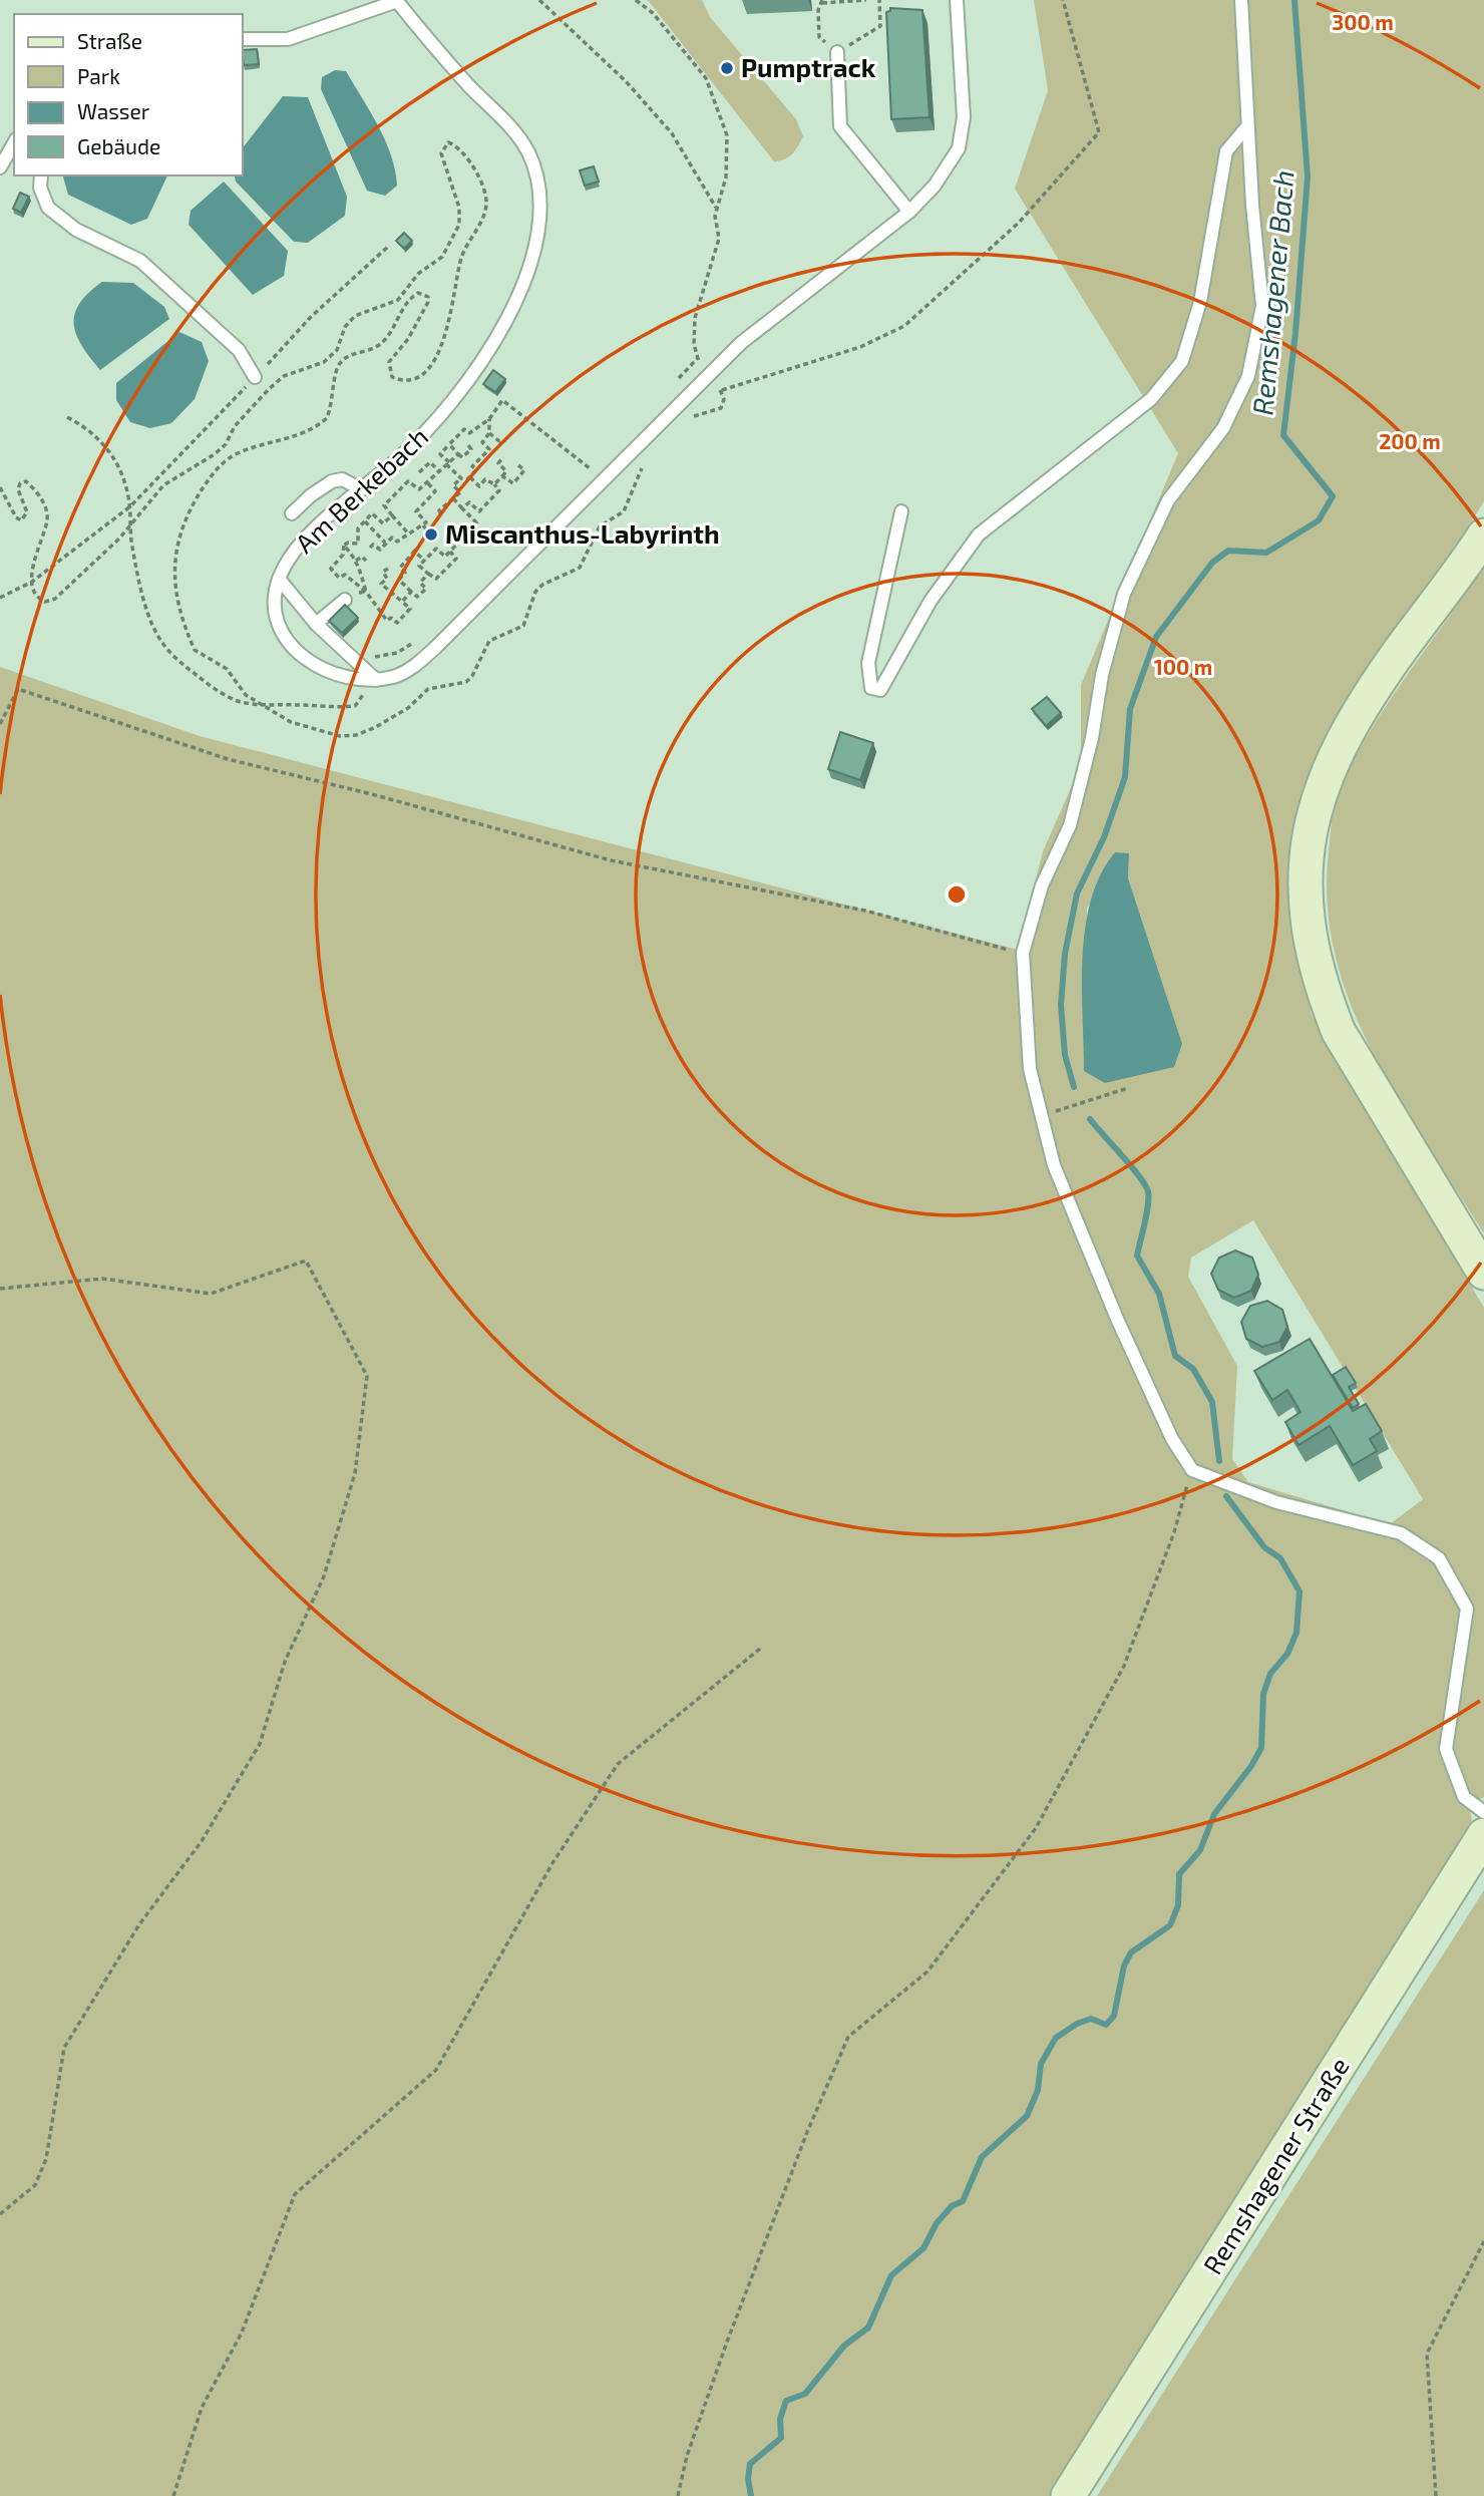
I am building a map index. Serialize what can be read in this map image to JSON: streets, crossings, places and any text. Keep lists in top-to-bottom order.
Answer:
{
  "streets": {
    "main road": ["Remshagener Straße"],
    "lane": ["Am Berkebach"]
  },
  "water": ["Remshagener Bach"],
  "places": ["Pumptrack", "Miscanthus-Labyrinth"],
  "legend": [
    "Straße",
    "Park",
    "Wasser",
    "Gebäude"
  ],
  "rings": ["300 m", "200 m", "100 m"]
}
